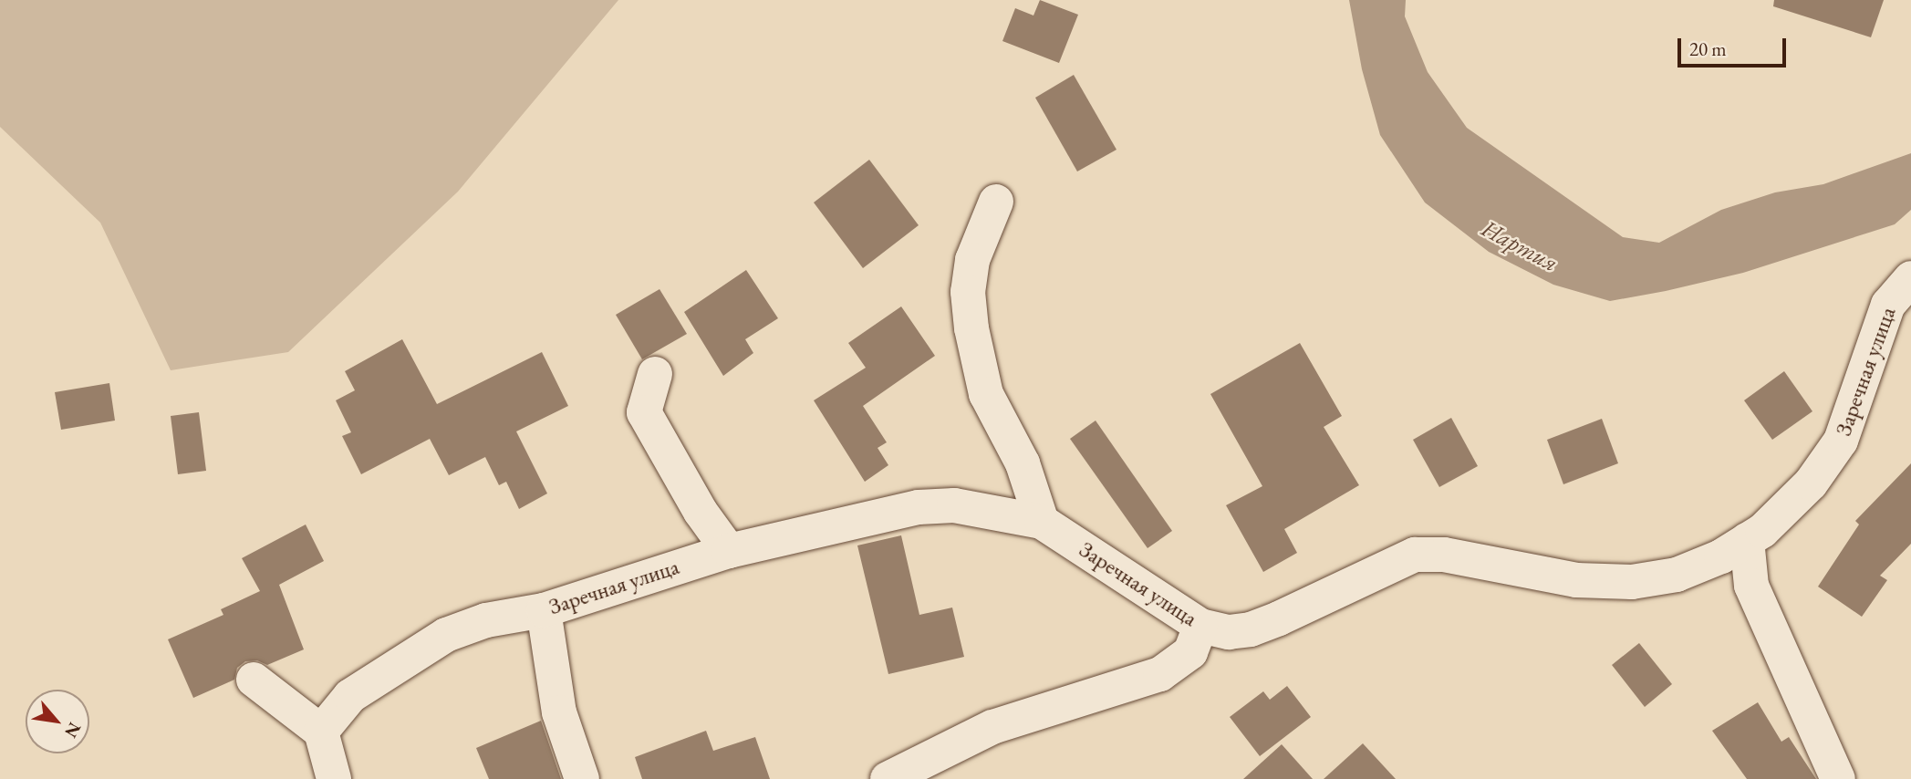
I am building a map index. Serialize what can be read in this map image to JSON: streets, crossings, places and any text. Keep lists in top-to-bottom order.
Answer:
{
  "streets": {
    "street": ["Заречная улица"]
  },
  "water": ["Нартия"],
  "scale_bar": "20 m",
  "north": "bottom right"
}
